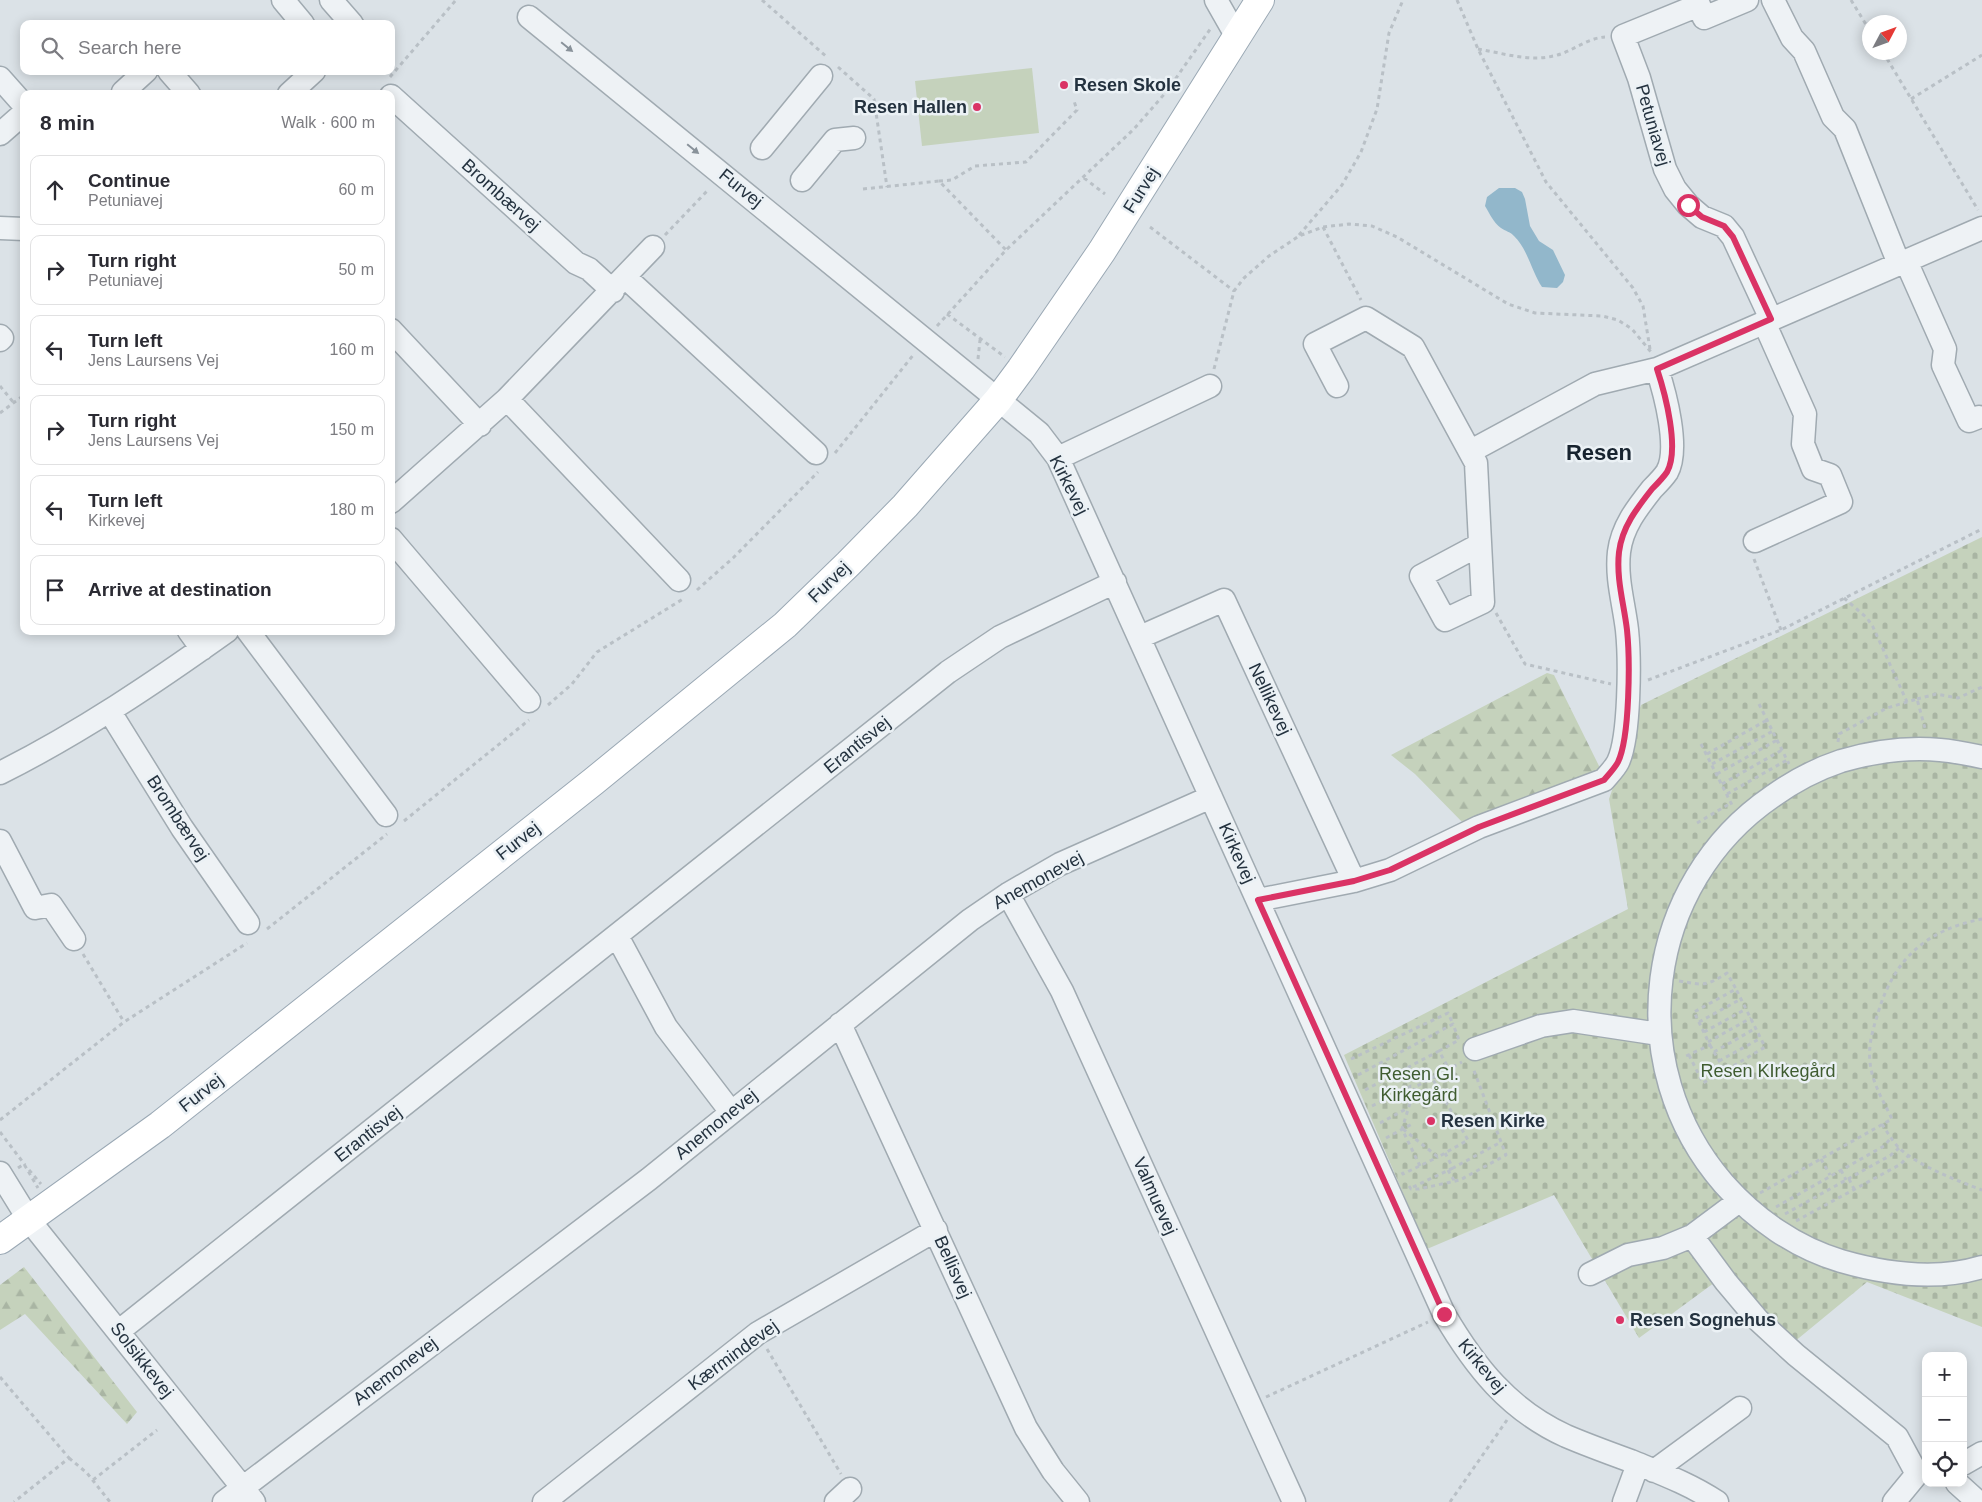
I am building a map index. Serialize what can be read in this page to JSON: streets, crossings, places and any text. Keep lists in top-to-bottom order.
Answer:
{
  "streets": {
    "main road": ["Furvej"],
    "street": [
      "Petuniavej",
      "Brombærvej",
      "Kirkevej",
      "Nellikevej",
      "Erantisvej",
      "Anemonevej",
      "Valmuevej",
      "Bellisvej",
      "Kærmindevej",
      "Solsikkevej"
    ]
  },
  "crossings": [
    ["Furvej", "Kirkevej"],
    ["Furvej", "Solsikkevej"],
    ["Kirkevej", "Nellikevej"],
    ["Kirkevej", "Erantisvej"],
    ["Kirkevej", "Anemonevej"],
    ["Erantisvej", "Solsikkevej"],
    ["Anemonevej", "Valmuevej"],
    ["Anemonevej", "Bellisvej"],
    ["Anemonevej", "Solsikkevej"],
    ["Bellisvej", "Kærmindevej"]
  ],
  "districts": ["Resen"],
  "parks": ["Resen KIrkegård", "Resen Gl. Kirkegård"],
  "places": [
    "Resen Skole",
    "Resen Hallen",
    "Resen Kirke",
    "Resen Sognehus"
  ],
  "north": "top right",
  "page": {
    "search": "Search here",
    "heading": ["8 min", "Walk · 600 m"],
    "list": [
      ["Continue", "Petuniavej", "60 m"],
      ["Turn right", "Petuniavej", "50 m"],
      ["Turn left", "Jens Laursens Vej", "160 m"],
      ["Turn right", "Jens Laursens Vej", "150 m"],
      ["Turn left", "Kirkevej", "180 m"],
      "Arrive at destination"
    ],
    "map_buttons": ["+", "−"]
  }
}
